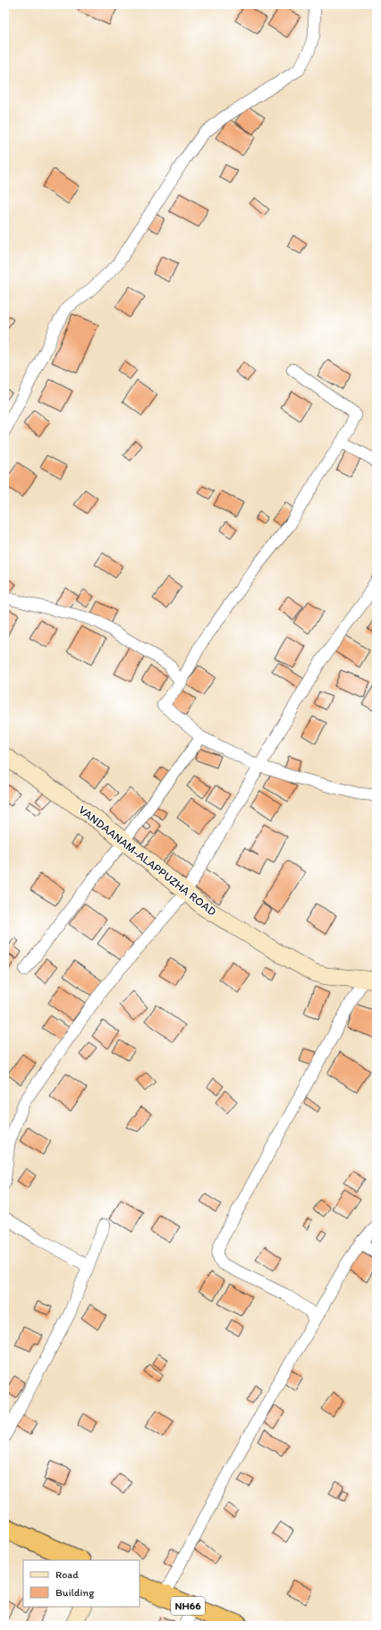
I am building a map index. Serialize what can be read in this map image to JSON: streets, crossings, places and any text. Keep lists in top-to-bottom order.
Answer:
{
  "streets": {
    "highway": ["NH66"],
    "main road": ["VANDAANAM-ALAPPUZHA ROAD"]
  },
  "legend": ["Road", "Building"]
}
